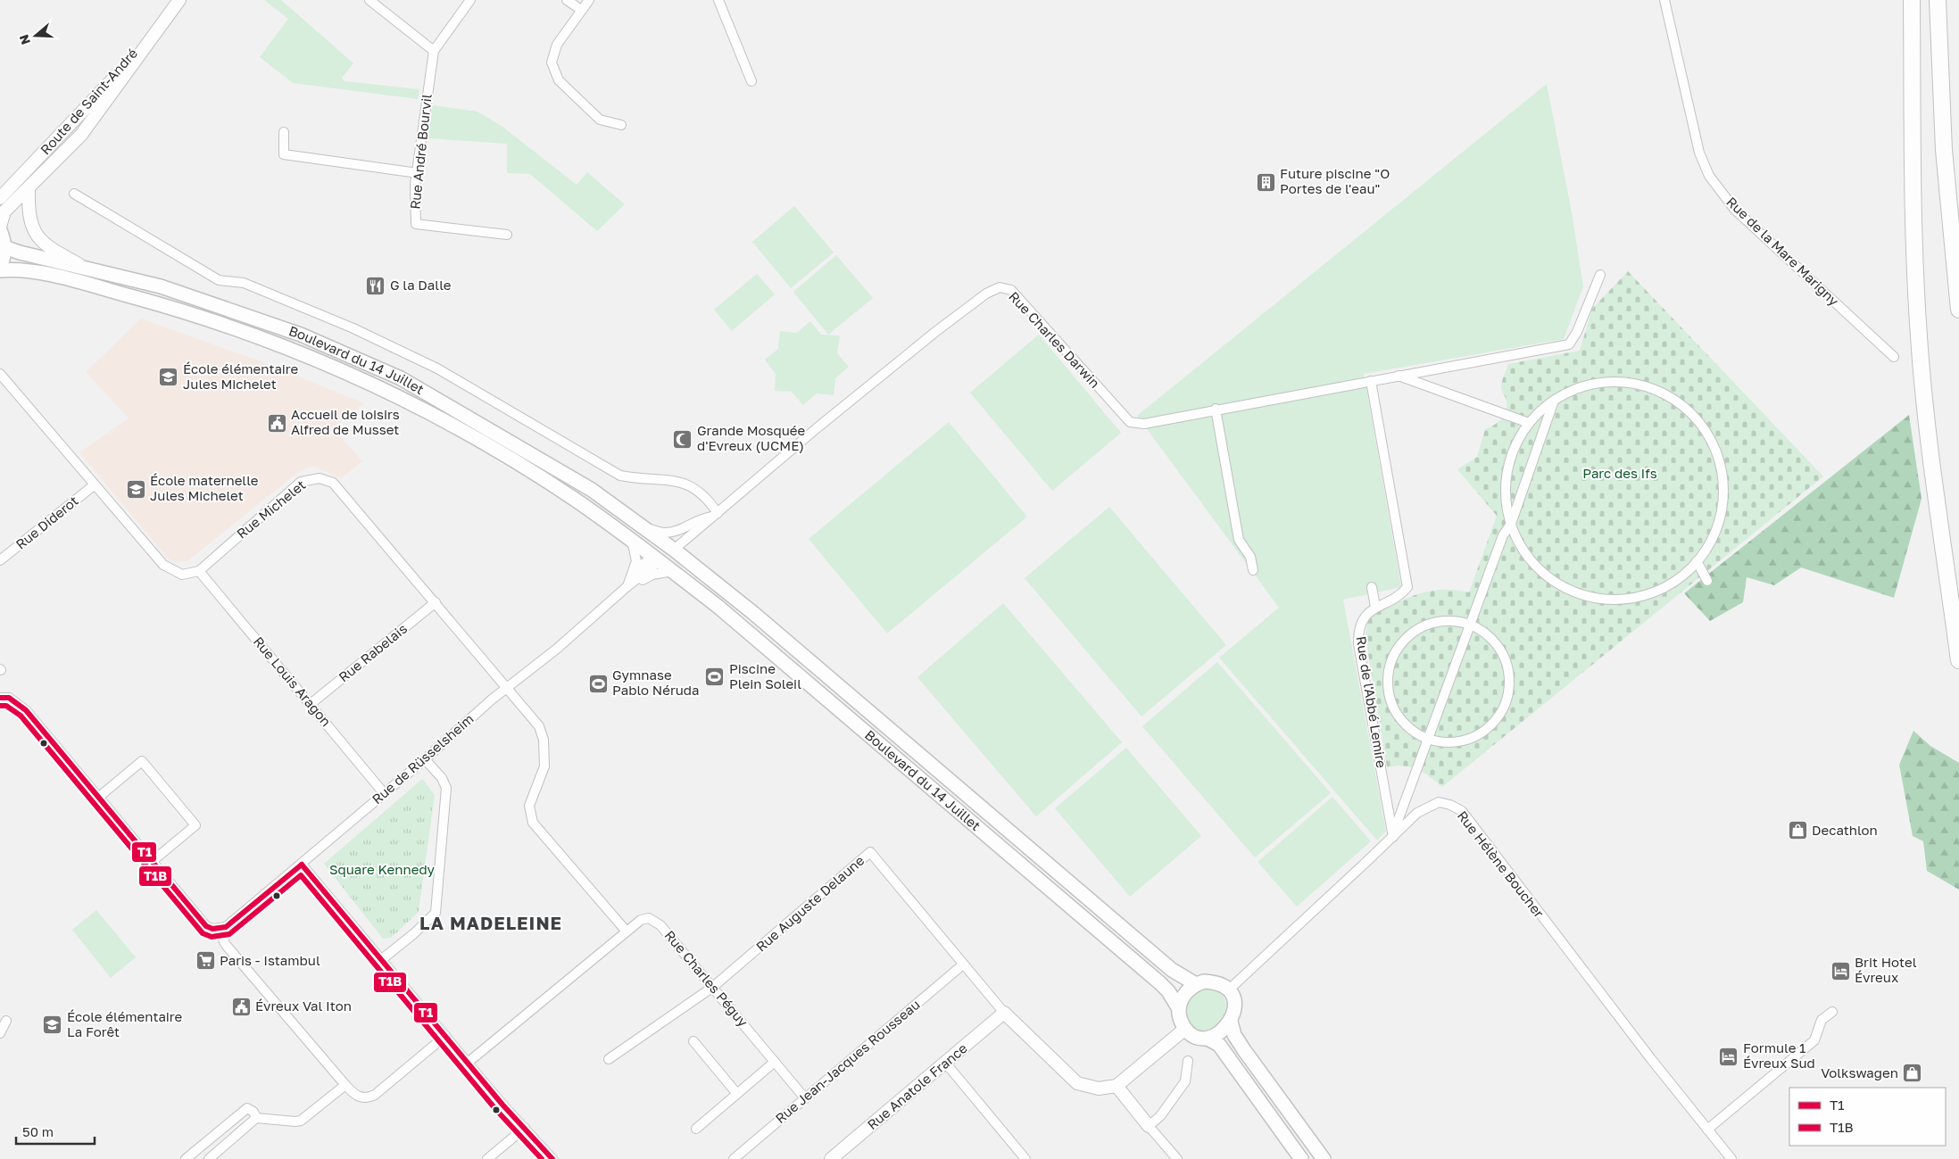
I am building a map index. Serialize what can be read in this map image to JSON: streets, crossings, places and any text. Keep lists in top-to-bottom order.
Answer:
{
  "streets": {
    "main road": ["Route de Saint-André", "Boulevard du 14 Juillet", "Rue Anatole France"],
    "street": [
      "Rue André Bourvil",
      "Rue de la Mare Marigny",
      "Rue Charles Darwin",
      "Rue Michelet",
      "Rue Diderot",
      "Rue Rabelais",
      "Rue Louis Aragon",
      "Rue de l'Abbé Lemire",
      "Rue de Rüsselsheim",
      "Rue Hélène Boucher",
      "Rue Auguste Delaune",
      "Rue Charles Péguy",
      "Rue Jean-Jacques Rousseau"
    ]
  },
  "crossings": [
    ["Rue Charles Darwin", "Boulevard du 14 Juillet"],
    ["Rue Charles Darwin", "Rue de l'Abbé Lemire"],
    ["Boulevard du 14 Juillet", "Rue de Rüsselsheim"],
    ["Boulevard du 14 Juillet", "Rue Hélène Boucher"],
    ["Rue Michelet", "Rue Rabelais"],
    ["Rue Michelet", "Rue Louis Aragon"],
    ["Rue Michelet", "Rue de Rüsselsheim"],
    ["Rue Michelet", "Rue Charles Péguy"],
    ["Rue Rabelais", "Rue Louis Aragon"],
    ["Rue Louis Aragon", "Rue de Rüsselsheim"],
    ["Rue de l'Abbé Lemire", "Rue Hélène Boucher"],
    ["Rue Auguste Delaune", "Rue Charles Péguy"],
    ["Rue Auguste Delaune", "Rue Jean-Jacques Rousseau"],
    ["Rue Auguste Delaune", "Rue Anatole France"],
    ["Rue Charles Péguy", "Rue Jean-Jacques Rousseau"]
  ],
  "districts": ["LA MADELEINE"],
  "parks": ["Parc des Ifs", "Square Kennedy"],
  "places": {
    "building": ["Future piscine \"O Portes de l'eau\""],
    "restaurant": ["G la Dalle"],
    "school or university": ["École élémentaire Jules Michelet", "École maternelle Jules Michelet", "École élémentaire La Forêt"],
    "public building": ["Accueil de loisirs Alfred de Musset", "Évreux Val Iton"],
    "mosque": ["Grande Mosquée d'Evreux (UCME)"],
    "sports": ["Piscine Plein Soleil", "Gymnase Pablo Néruda"],
    "shop": ["Decathlon", "Volkswagen"],
    "supermarket": ["Paris - Istambul"],
    "hotel": ["Brit Hotel Évreux", "Formule 1 Évreux Sud"]
  },
  "lines": ["transit line T1", "transit line T1B"],
  "legend": ["T1", "T1B"],
  "scale_bar": "50 m",
  "north": "left"
}
